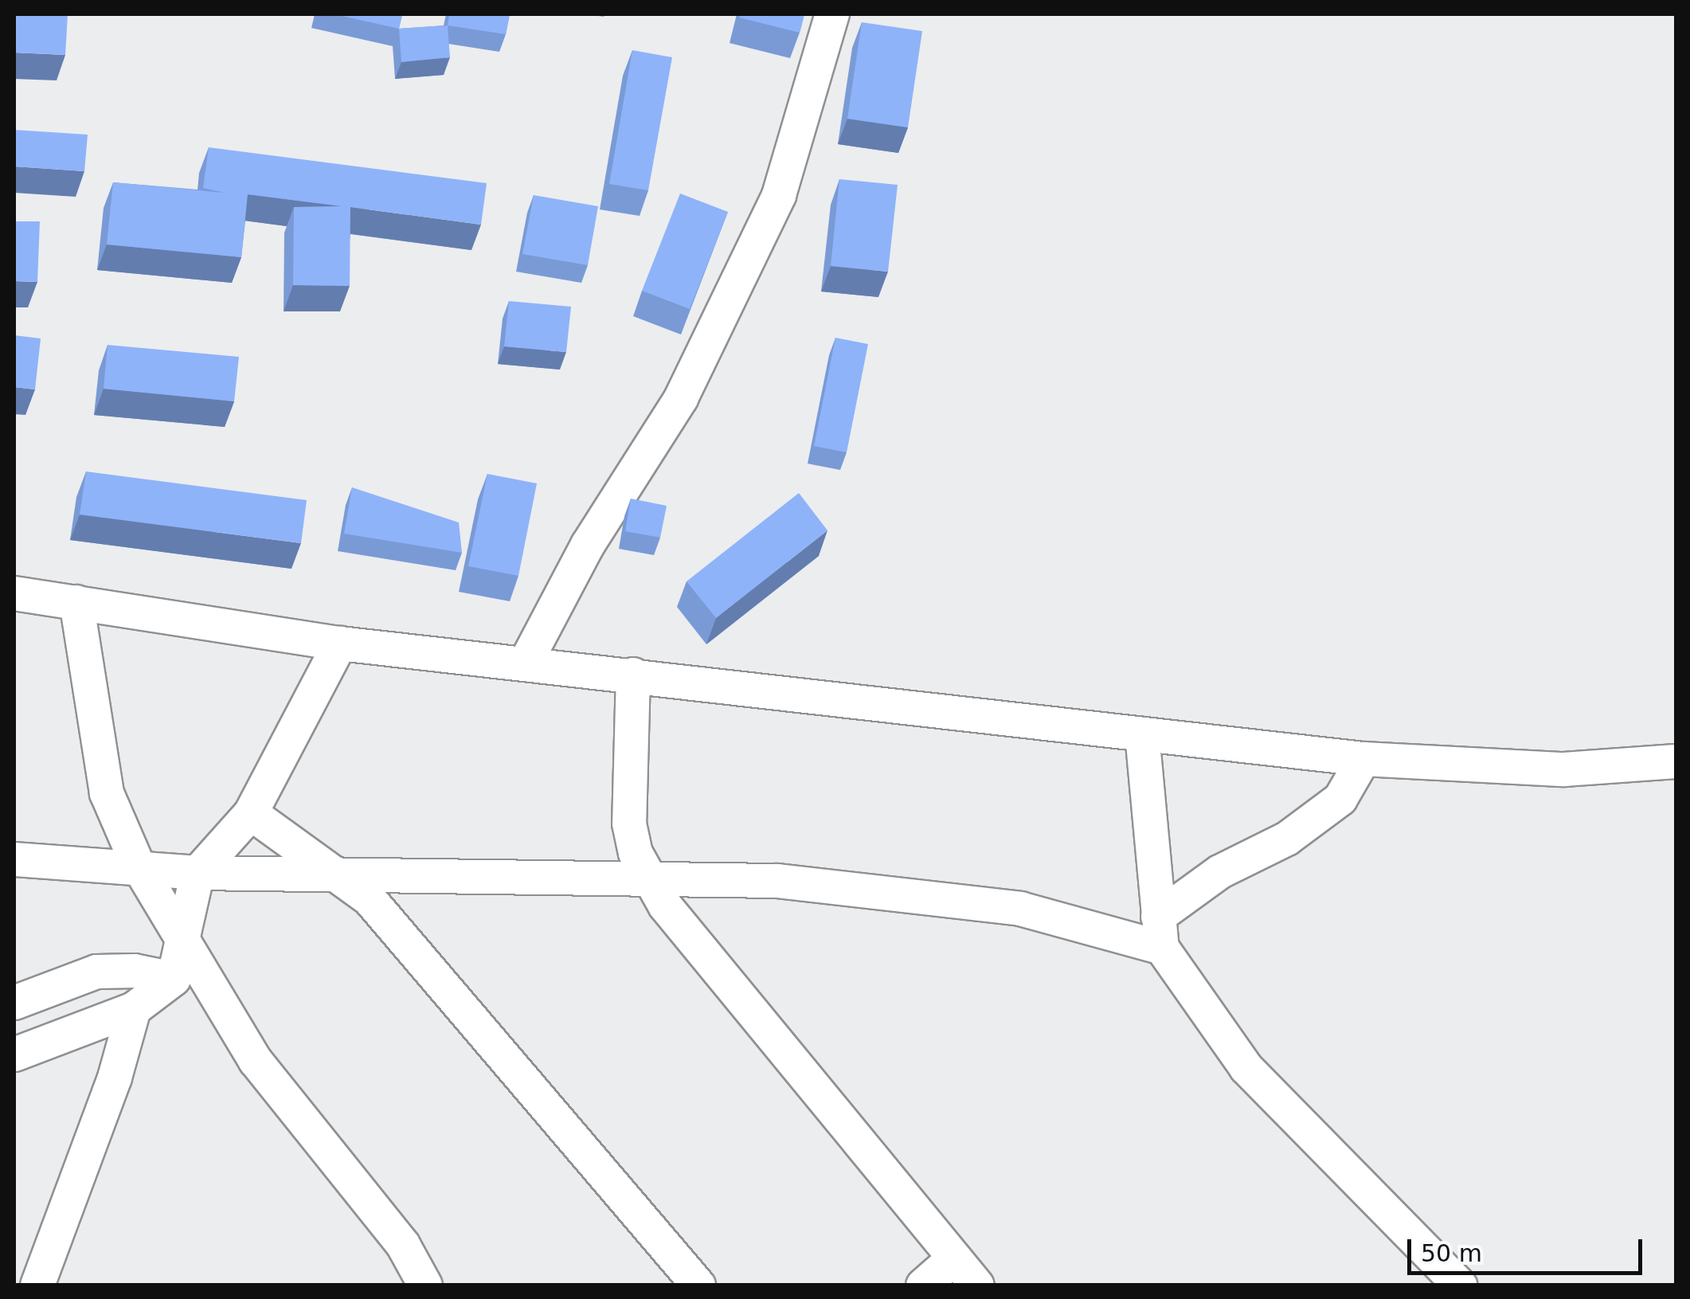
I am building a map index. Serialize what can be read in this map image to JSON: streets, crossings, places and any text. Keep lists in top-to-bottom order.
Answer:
{
  "scale_bar": "50 m"
}
